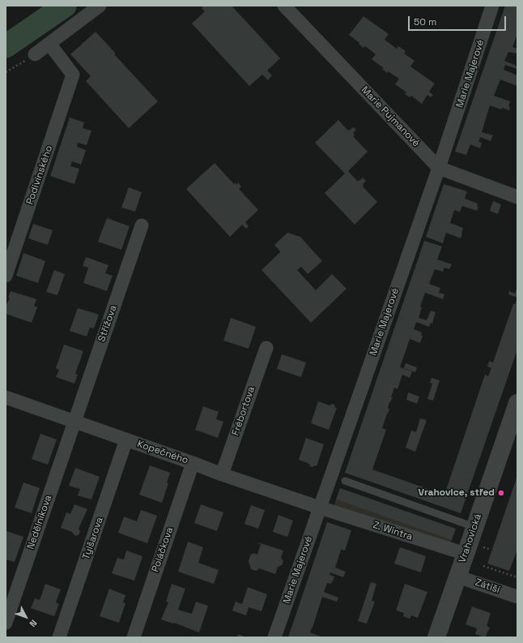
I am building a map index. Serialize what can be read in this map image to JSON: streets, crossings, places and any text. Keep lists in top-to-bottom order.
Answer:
{
  "streets": {
    "street": [
      "Marie Majerové",
      "Marie Pujmanové",
      "Podivínského",
      "Střížova",
      "Frébortova",
      "Kopečného",
      "Nedělníkova",
      "Z. Wintra",
      "Tylšarova",
      "Vrahovická",
      "Poláčkova",
      "Zátiší"
    ]
  },
  "crossings": [
    ["Marie Majerové", "Marie Pujmanové"],
    ["Marie Majerové", "Kopečného"],
    ["Marie Majerové", "Z. Wintra"],
    ["Střížova", "Kopečného"],
    ["Střížova", "Nedělníkova"],
    ["Frébortova", "Kopečného"],
    ["Kopečného", "Nedělníkova"],
    ["Kopečného", "Z. Wintra"],
    ["Kopečného", "Tylšarova"],
    ["Kopečného", "Poláčkova"],
    ["Z. Wintra", "Vrahovická"],
    ["Vrahovická", "Zátiší"]
  ],
  "places": ["Vrahovice, střed"],
  "scale_bar": "50 m",
  "north": "bottom right"
}
